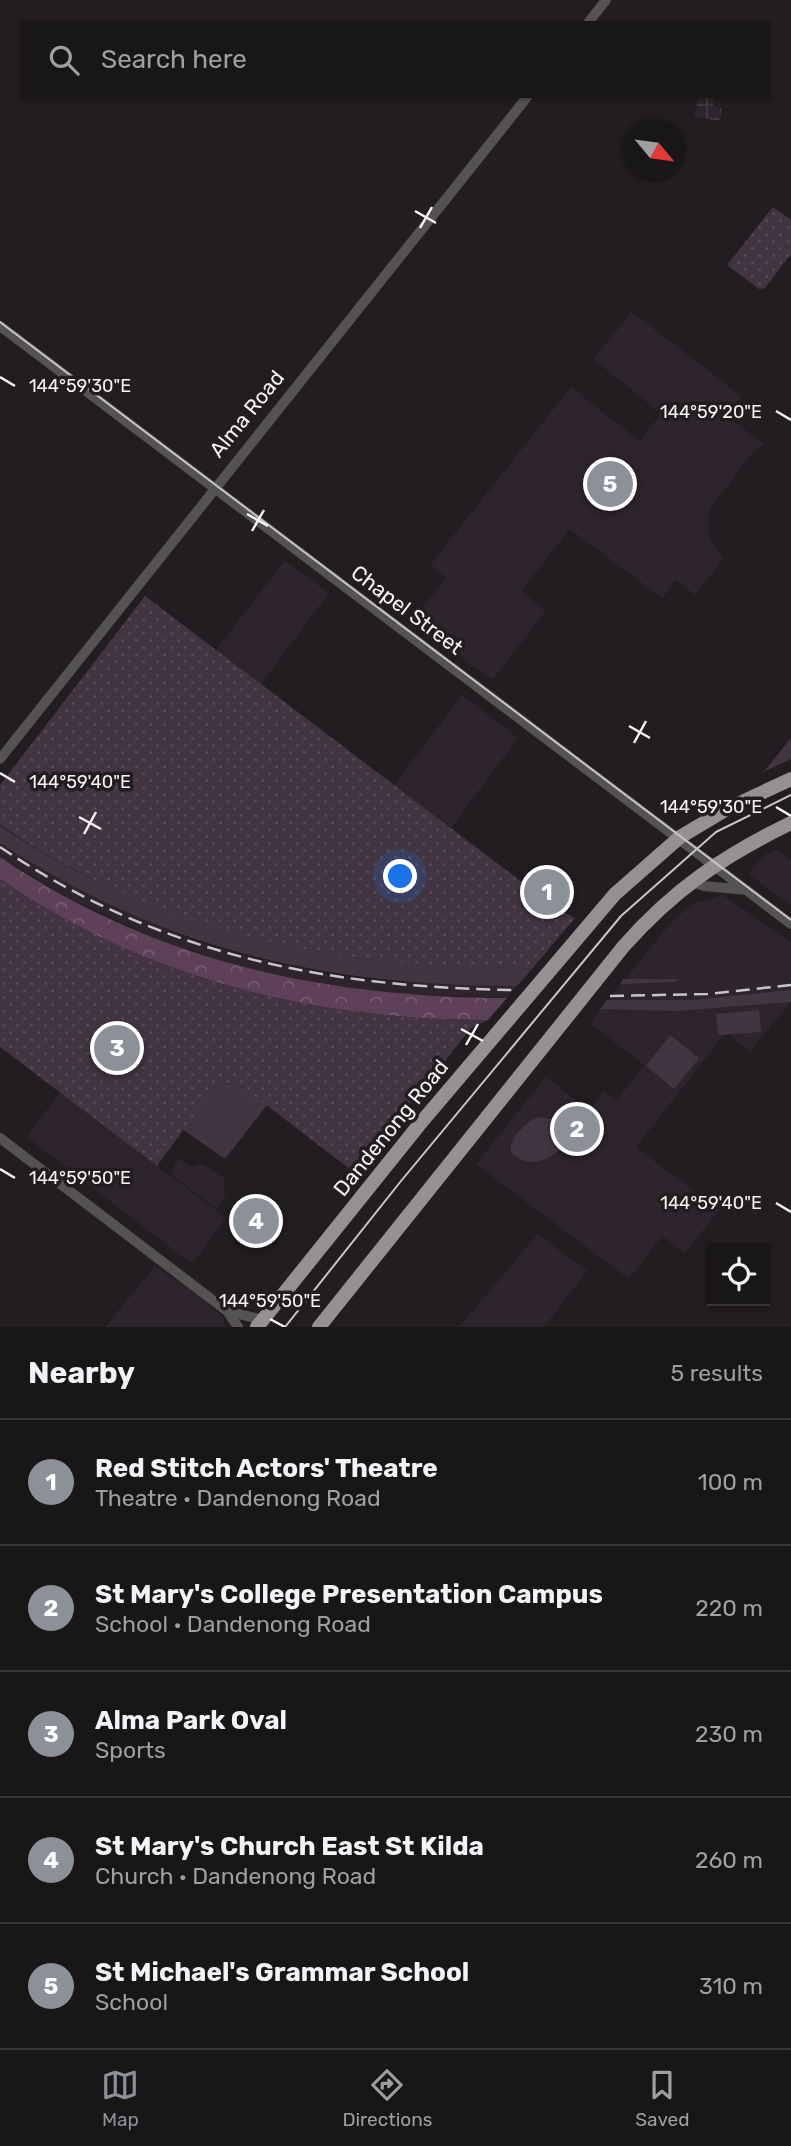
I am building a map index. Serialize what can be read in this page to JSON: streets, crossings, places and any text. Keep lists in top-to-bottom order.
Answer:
{
  "streets": {
    "highway": ["Dandenong Road"],
    "street": ["Alma Road", "Chapel Street"]
  },
  "crossings": [
    ["Alma Road", "Chapel Street"],
    ["Chapel Street", "Dandenong Road"]
  ],
  "north": "bottom right",
  "page": {
    "search": "Search here",
    "pins": [
      "5",
      "1",
      "3",
      "2",
      "4"
    ],
    "heading": ["Nearby", "5 results"],
    "list": [
      {
        "mark": "1",
        "name": "Red Stitch Actors' Theatre",
        "note": "Theatre · Dandenong Road",
        "value": "100 m"
      },
      {
        "mark": "2",
        "name": "St Mary's College Presentation Campus",
        "note": "School · Dandenong Road",
        "value": "220 m"
      },
      {
        "mark": "3",
        "name": "Alma Park Oval",
        "note": "Sports",
        "value": "230 m"
      },
      {
        "mark": "4",
        "name": "St Mary's Church East St Kilda",
        "note": "Church · Dandenong Road",
        "value": "260 m"
      },
      {
        "mark": "5",
        "name": "St Michael's Grammar School",
        "note": "School",
        "value": "310 m"
      }
    ],
    "nav": ["Map", "Directions", "Saved"]
  },
  "coordinates": [
    "144°59'30\"E",
    "144°59'20\"E",
    "144°59'40\"E",
    "144°59'50\"E"
  ]
}
